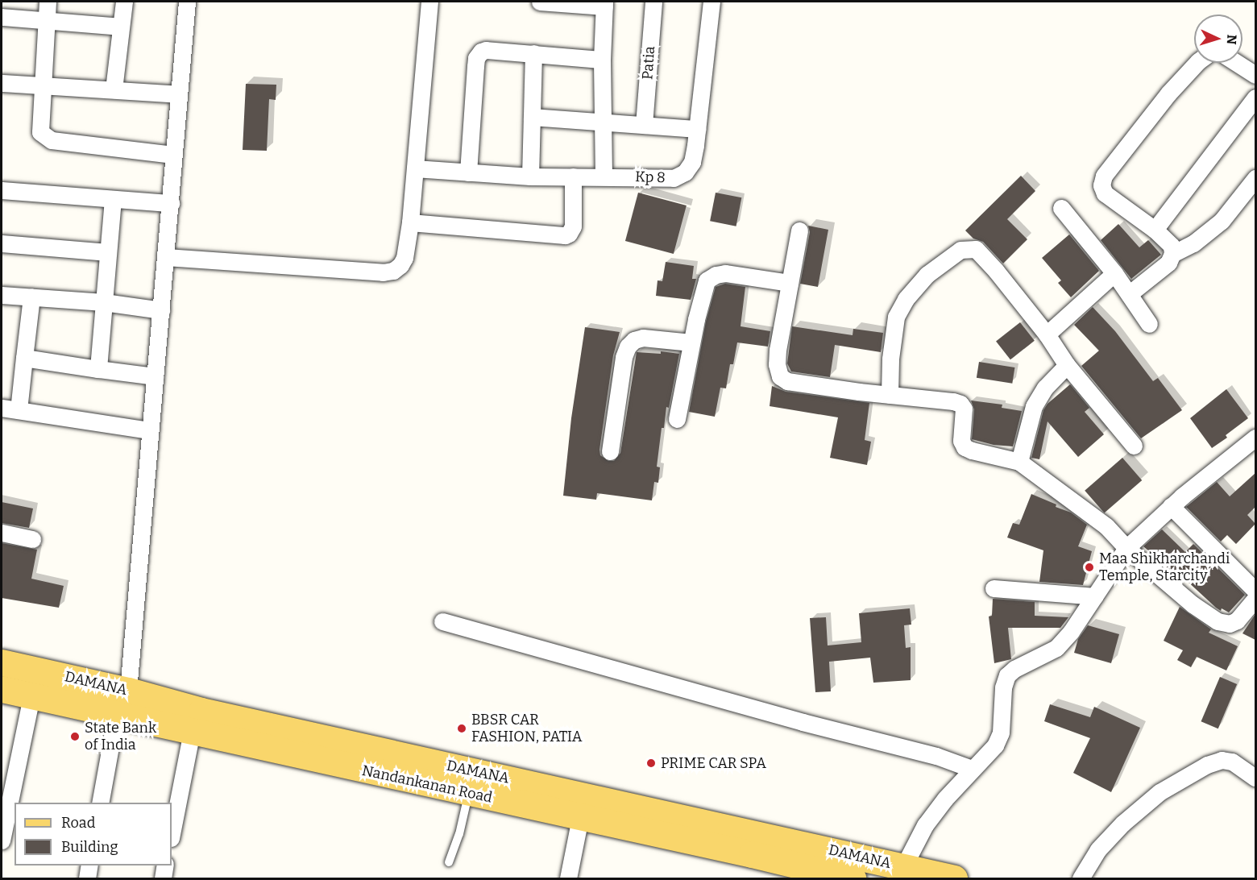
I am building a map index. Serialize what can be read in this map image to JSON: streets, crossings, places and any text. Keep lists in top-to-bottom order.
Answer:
{
  "streets": {
    "main road": ["DAMANA", "Nandankanan Road"],
    "street": ["Patia", "Kp 8"]
  },
  "crossings": [
    ["DAMANA", "Nandankanan Road"]
  ],
  "places": [
    "Maa Shikharchandi Temple, Starcity",
    "BBSR CAR FASHION, PATIA",
    "State Bank of India",
    "PRIME CAR SPA"
  ],
  "legend": ["Road", "Building"],
  "north": "right"
}
